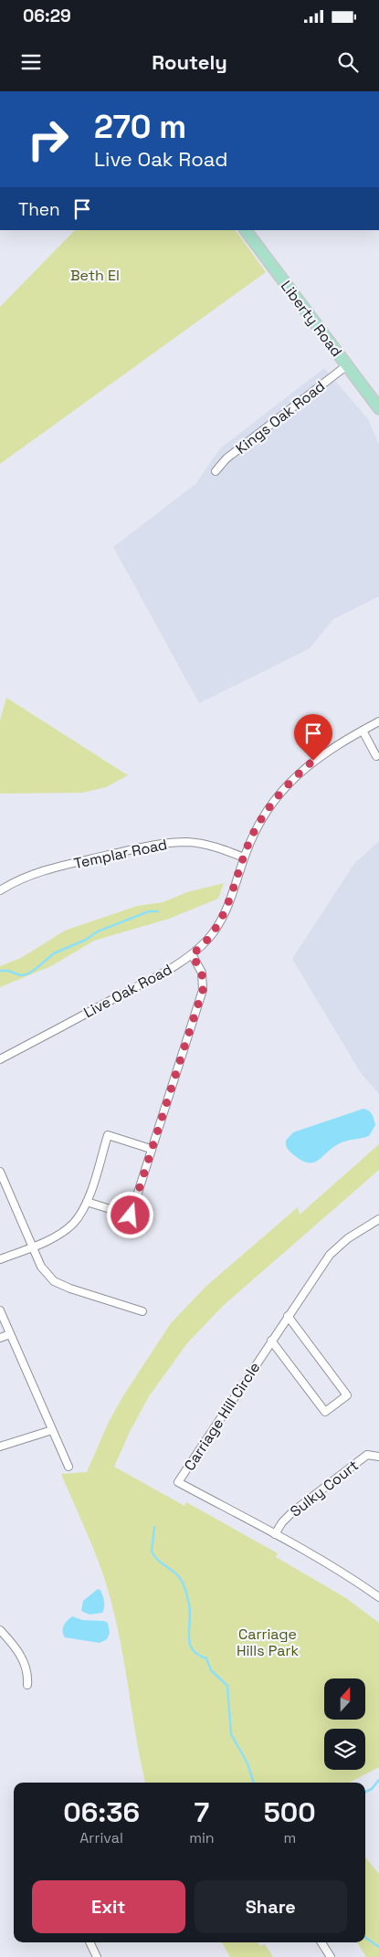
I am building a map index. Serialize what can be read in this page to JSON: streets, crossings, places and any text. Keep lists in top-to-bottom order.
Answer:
{
  "streets": {
    "main road": ["Liberty Road"],
    "street": [
      "Kings Oak Road",
      "Templar Road",
      "Live Oak Road",
      "Carriage Hill Circle",
      "Sulky Court"
    ]
  },
  "crossings": [
    ["Liberty Road", "Kings Oak Road"],
    ["Templar Road", "Live Oak Road"],
    ["Carriage Hill Circle", "Sulky Court"]
  ],
  "parks": ["Beth El", "Carriage Hills Park"],
  "north": "top",
  "page": {
    "status": "06:29",
    "header": "Routely",
    "turn": ["270 m", "Live Oak Road"],
    "then": "Then",
    "eta": [
      "06:36",
      "Arrival",
      "7",
      "min",
      "500",
      "m"
    ],
    "buttons": ["Exit", "Share"]
  }
}
